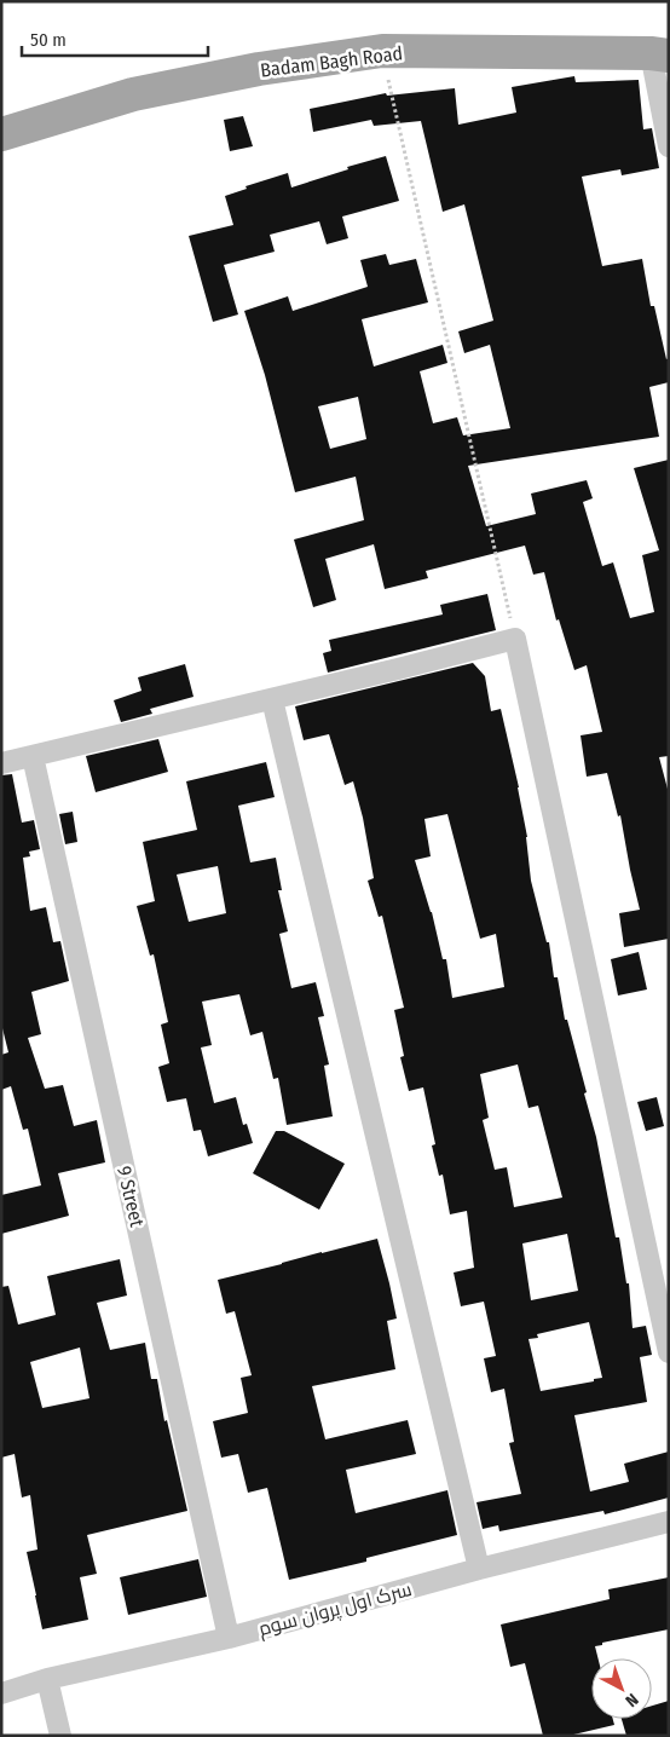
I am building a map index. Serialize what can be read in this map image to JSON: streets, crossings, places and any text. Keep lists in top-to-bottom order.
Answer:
{
  "streets": {
    "main road": ["Badam Bagh Road"],
    "street": ["9 Street", "سرک اول پروان سوم"]
  },
  "crossings": [
    ["9 Street", "سرک اول پروان سوم"]
  ],
  "scale_bar": "50 m",
  "north": "bottom right"
}
